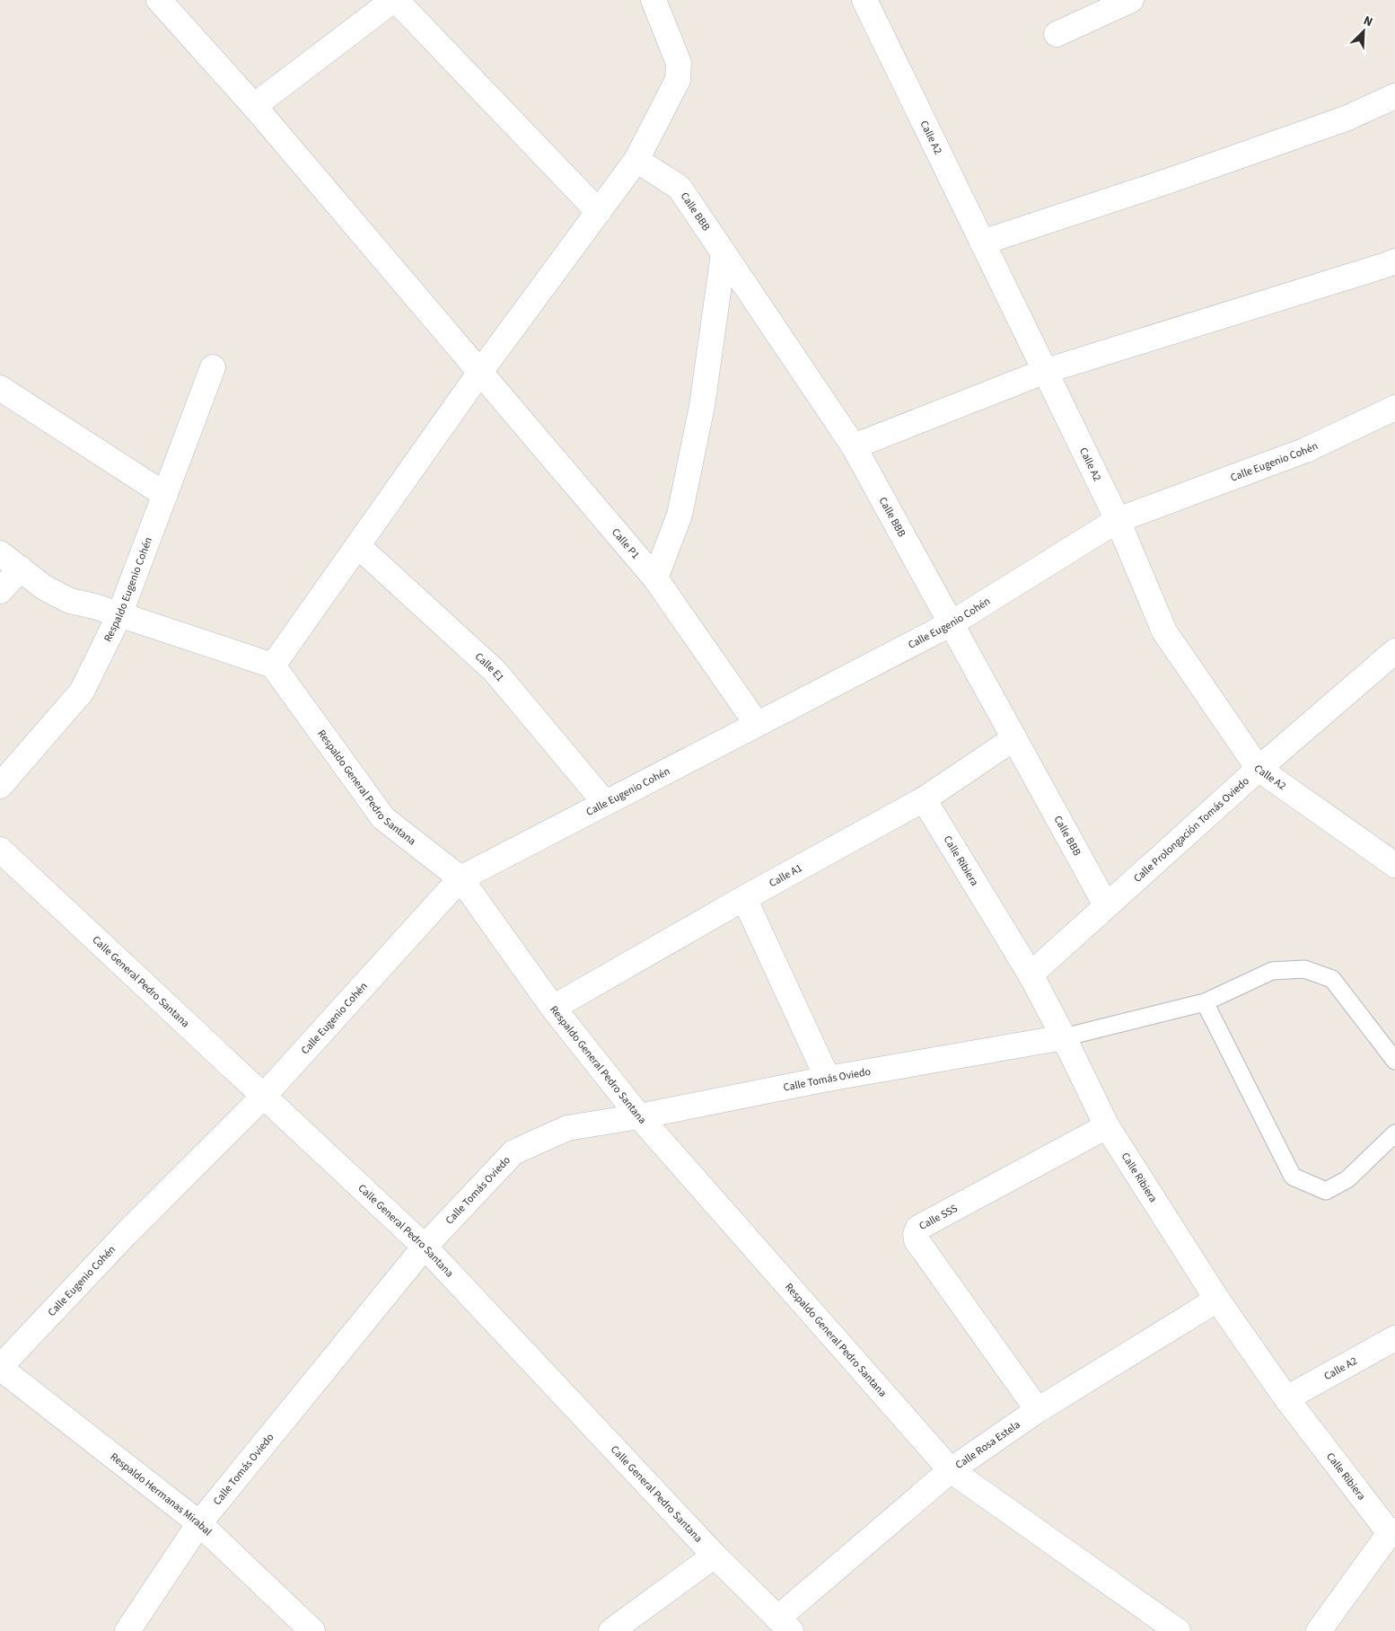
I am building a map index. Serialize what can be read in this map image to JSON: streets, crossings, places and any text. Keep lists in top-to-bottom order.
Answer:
{
  "streets": {
    "street": [
      "Calle A2",
      "Calle BBB",
      "Calle Eugenio Cohén",
      "Calle P1",
      "Respaldo Eugenio Cohén",
      "Calle E1",
      "Respaldo General Pedro Santana",
      "Calle Prolongación Tomás Oviedo",
      "Calle Ribiera",
      "Calle A1",
      "Calle General Pedro Santana",
      "Calle Tomás Oviedo",
      "Calle SSS",
      "Calle Rosa Estela",
      "Respaldo Hermanas Mirabal"
    ]
  },
  "crossings": [
    ["Calle A2", "Calle Eugenio Cohén"],
    ["Calle A2", "Calle Prolongación Tomás Oviedo"],
    ["Calle A2", "Calle Ribiera"],
    ["Calle BBB", "Calle Eugenio Cohén"],
    ["Calle BBB", "Calle Prolongación Tomás Oviedo"],
    ["Calle BBB", "Calle A1"],
    ["Calle Eugenio Cohén", "Calle P1"],
    ["Calle Eugenio Cohén", "Calle E1"],
    ["Calle Eugenio Cohén", "Respaldo General Pedro Santana"],
    ["Calle Eugenio Cohén", "Calle General Pedro Santana"],
    ["Calle Eugenio Cohén", "Respaldo Hermanas Mirabal"],
    ["Respaldo General Pedro Santana", "Calle A1"],
    ["Respaldo General Pedro Santana", "Calle Tomás Oviedo"],
    ["Respaldo General Pedro Santana", "Calle Rosa Estela"],
    ["Calle Prolongación Tomás Oviedo", "Calle Ribiera"],
    ["Calle Ribiera", "Calle A1"],
    ["Calle Ribiera", "Calle Tomás Oviedo"],
    ["Calle Ribiera", "Calle SSS"],
    ["Calle Ribiera", "Calle Rosa Estela"],
    ["Calle General Pedro Santana", "Calle Tomás Oviedo"],
    ["Calle General Pedro Santana", "Calle Rosa Estela"],
    ["Calle Tomás Oviedo", "Respaldo Hermanas Mirabal"],
    ["Calle SSS", "Calle Rosa Estela"]
  ],
  "north": "top right"
}
